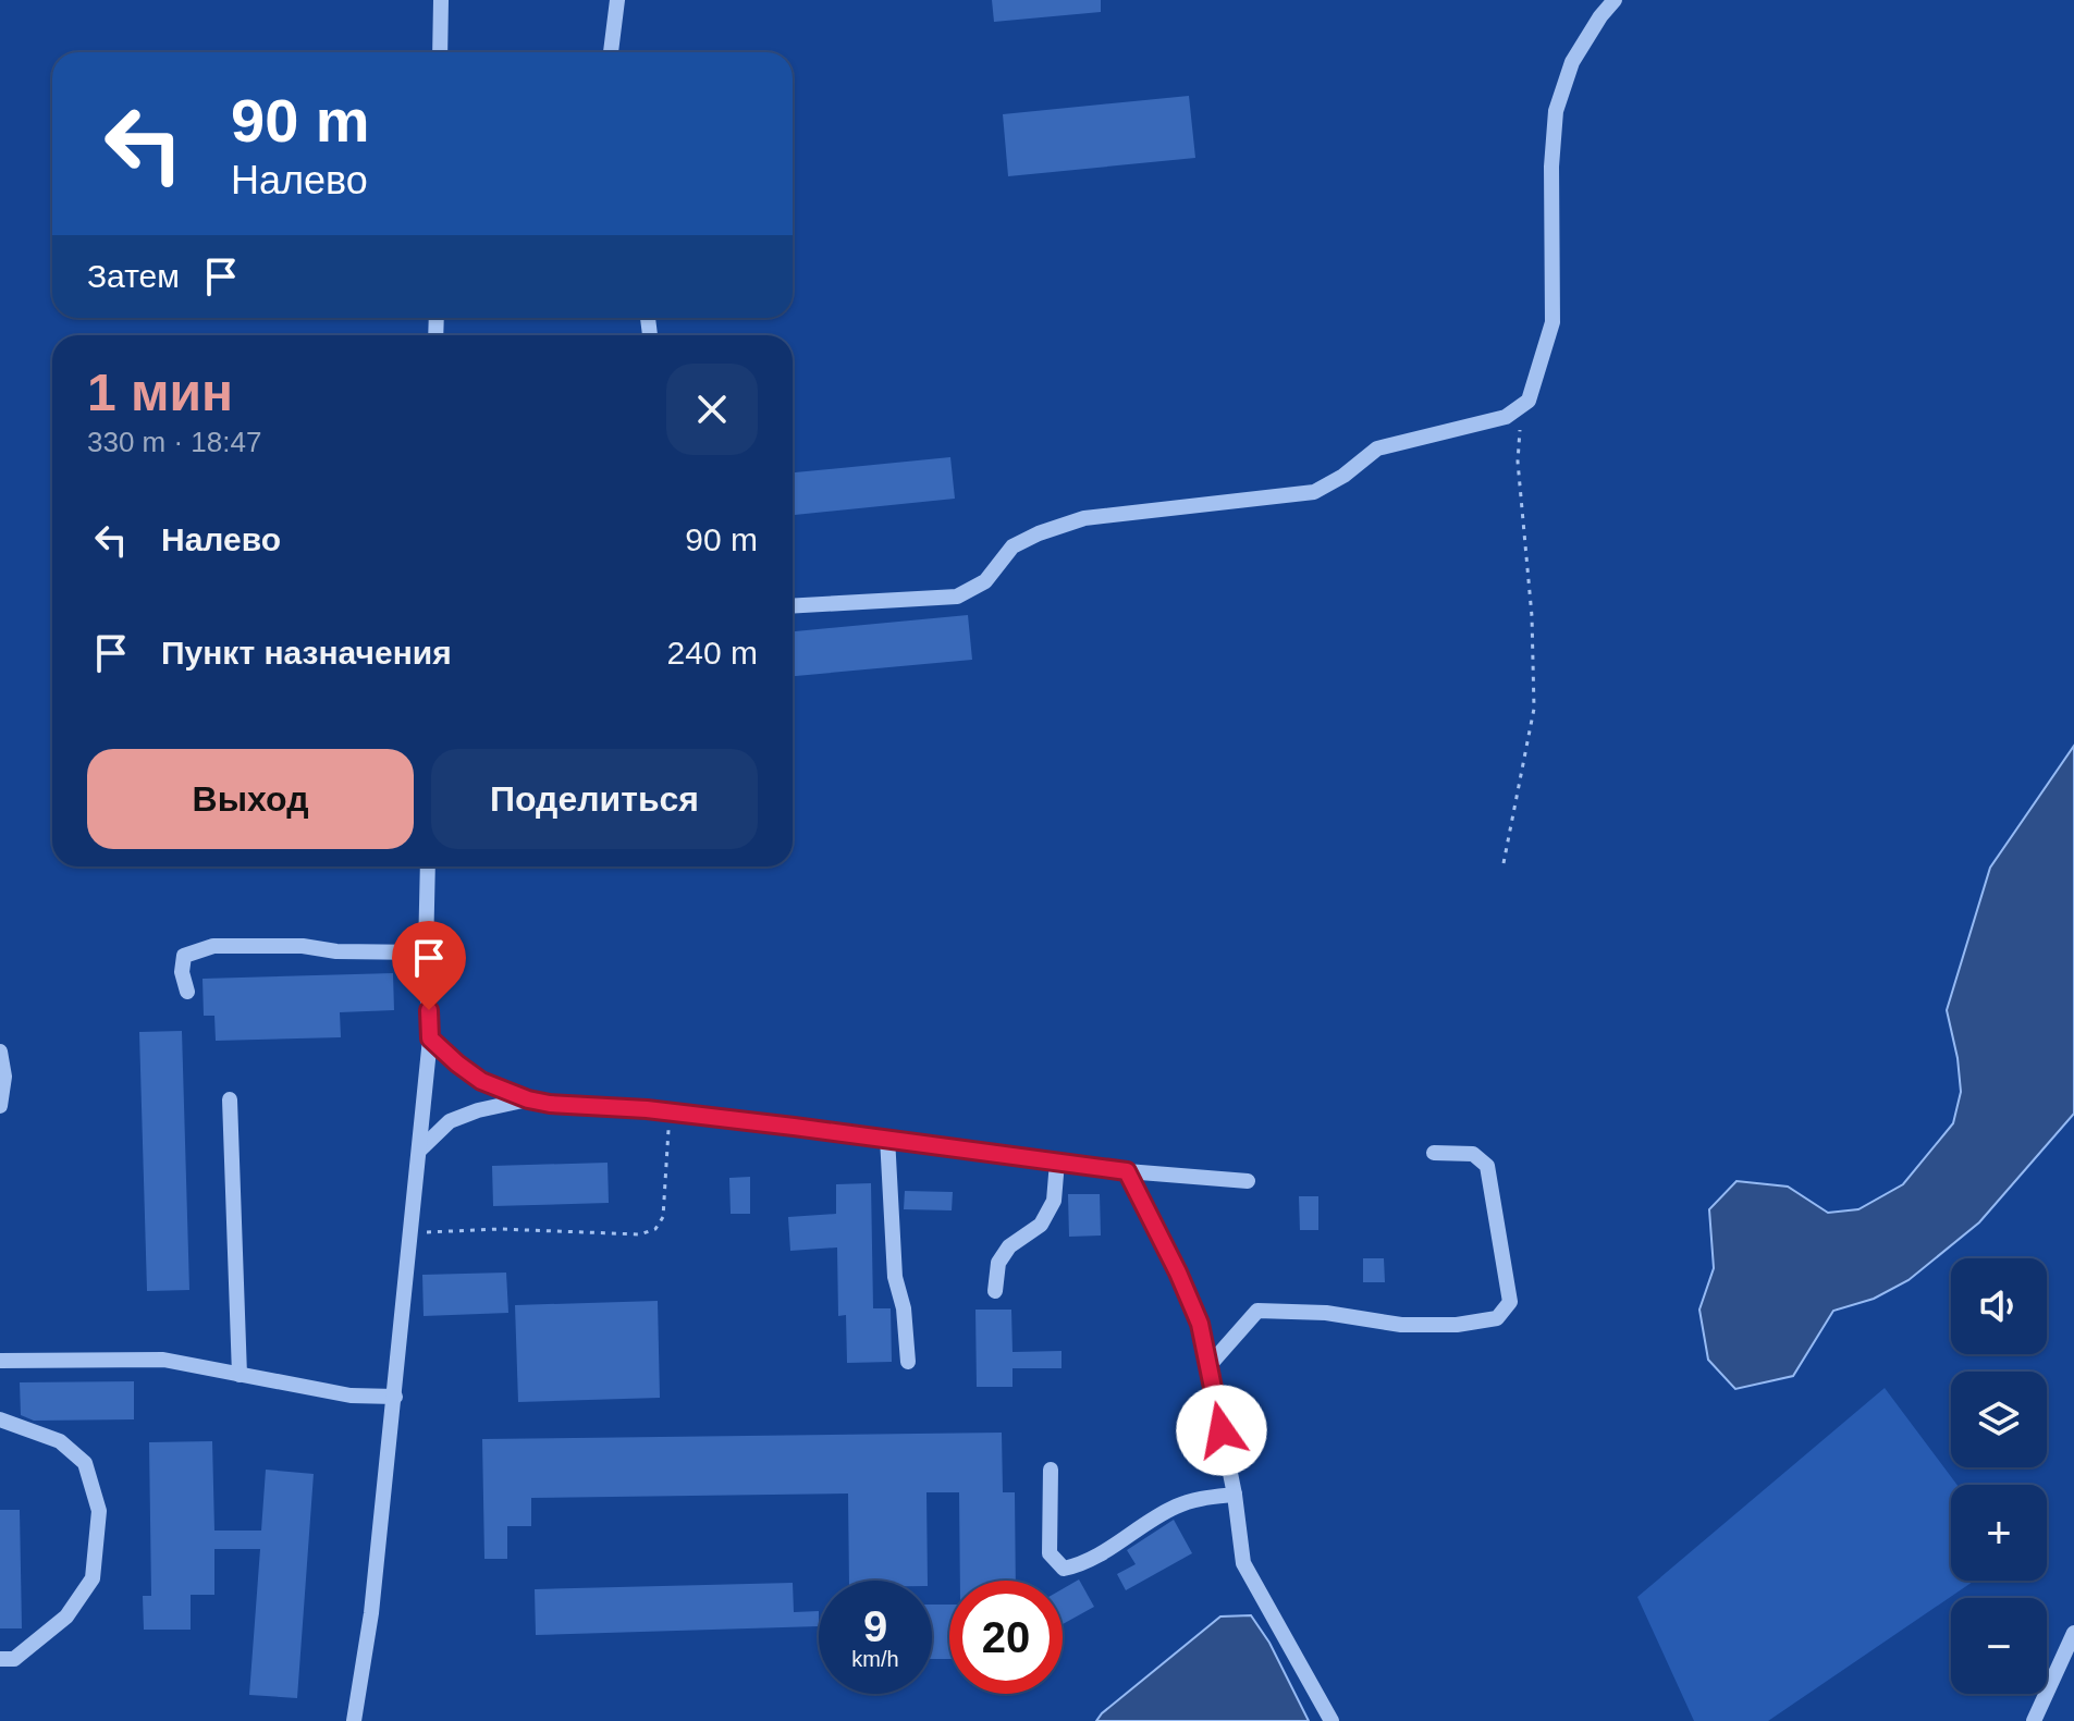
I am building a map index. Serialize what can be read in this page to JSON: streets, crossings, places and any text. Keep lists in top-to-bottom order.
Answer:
{
  "page": {
    "turn": ["90 m", "Налево"],
    "then": "Затем",
    "heading": ["1 мин", "330 m · 18:47"],
    "list": [
      {
        "name": "Налево",
        "value": "90 m"
      },
      {
        "name": "Пункт назначения",
        "value": "240 m"
      }
    ],
    "buttons": ["Выход", "Поделиться"],
    "map_buttons": ["+", "−"],
    "speed": "9 km/h",
    "limit": "20"
  }
}
